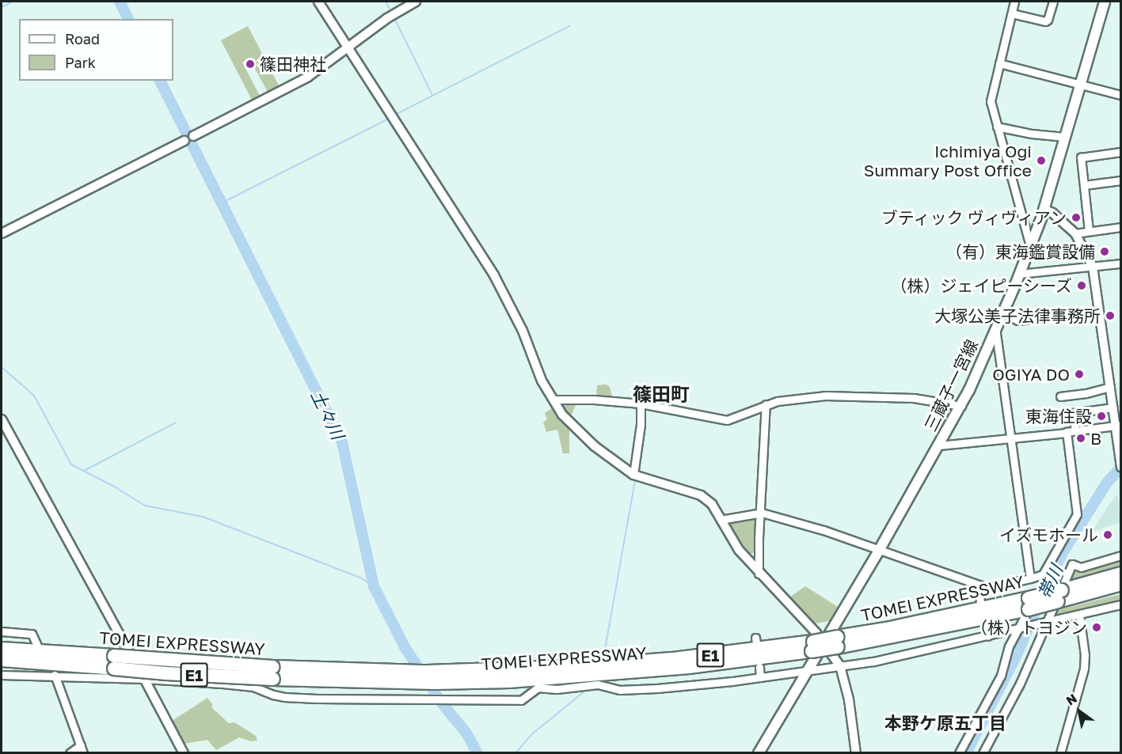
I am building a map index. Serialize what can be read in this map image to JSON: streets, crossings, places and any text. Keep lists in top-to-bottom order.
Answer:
{
  "streets": {
    "highway": ["TOMEI EXPRESSWAY", "E1"],
    "main road": ["三蔵子一宮線"]
  },
  "crossings": [
    ["三蔵子一宮線", "TOMEI EXPRESSWAY"]
  ],
  "districts": ["篠田町", "本野ケ原五丁目"],
  "water": ["土々川", "帯川"],
  "places": [
    "篠田神社",
    "Ichimiya Ogi Summary Post Office",
    "ブティック ヴィヴィアン",
    "（有）東海鑑賞設備",
    "（株）ジェイピーシーズ",
    "大塚公美子法律事務所",
    "OGIYA DO",
    "東海住設",
    "B",
    "イズモホール",
    "（株）トヨジン"
  ],
  "legend": ["Road", "Park"],
  "north": "top left"
}
